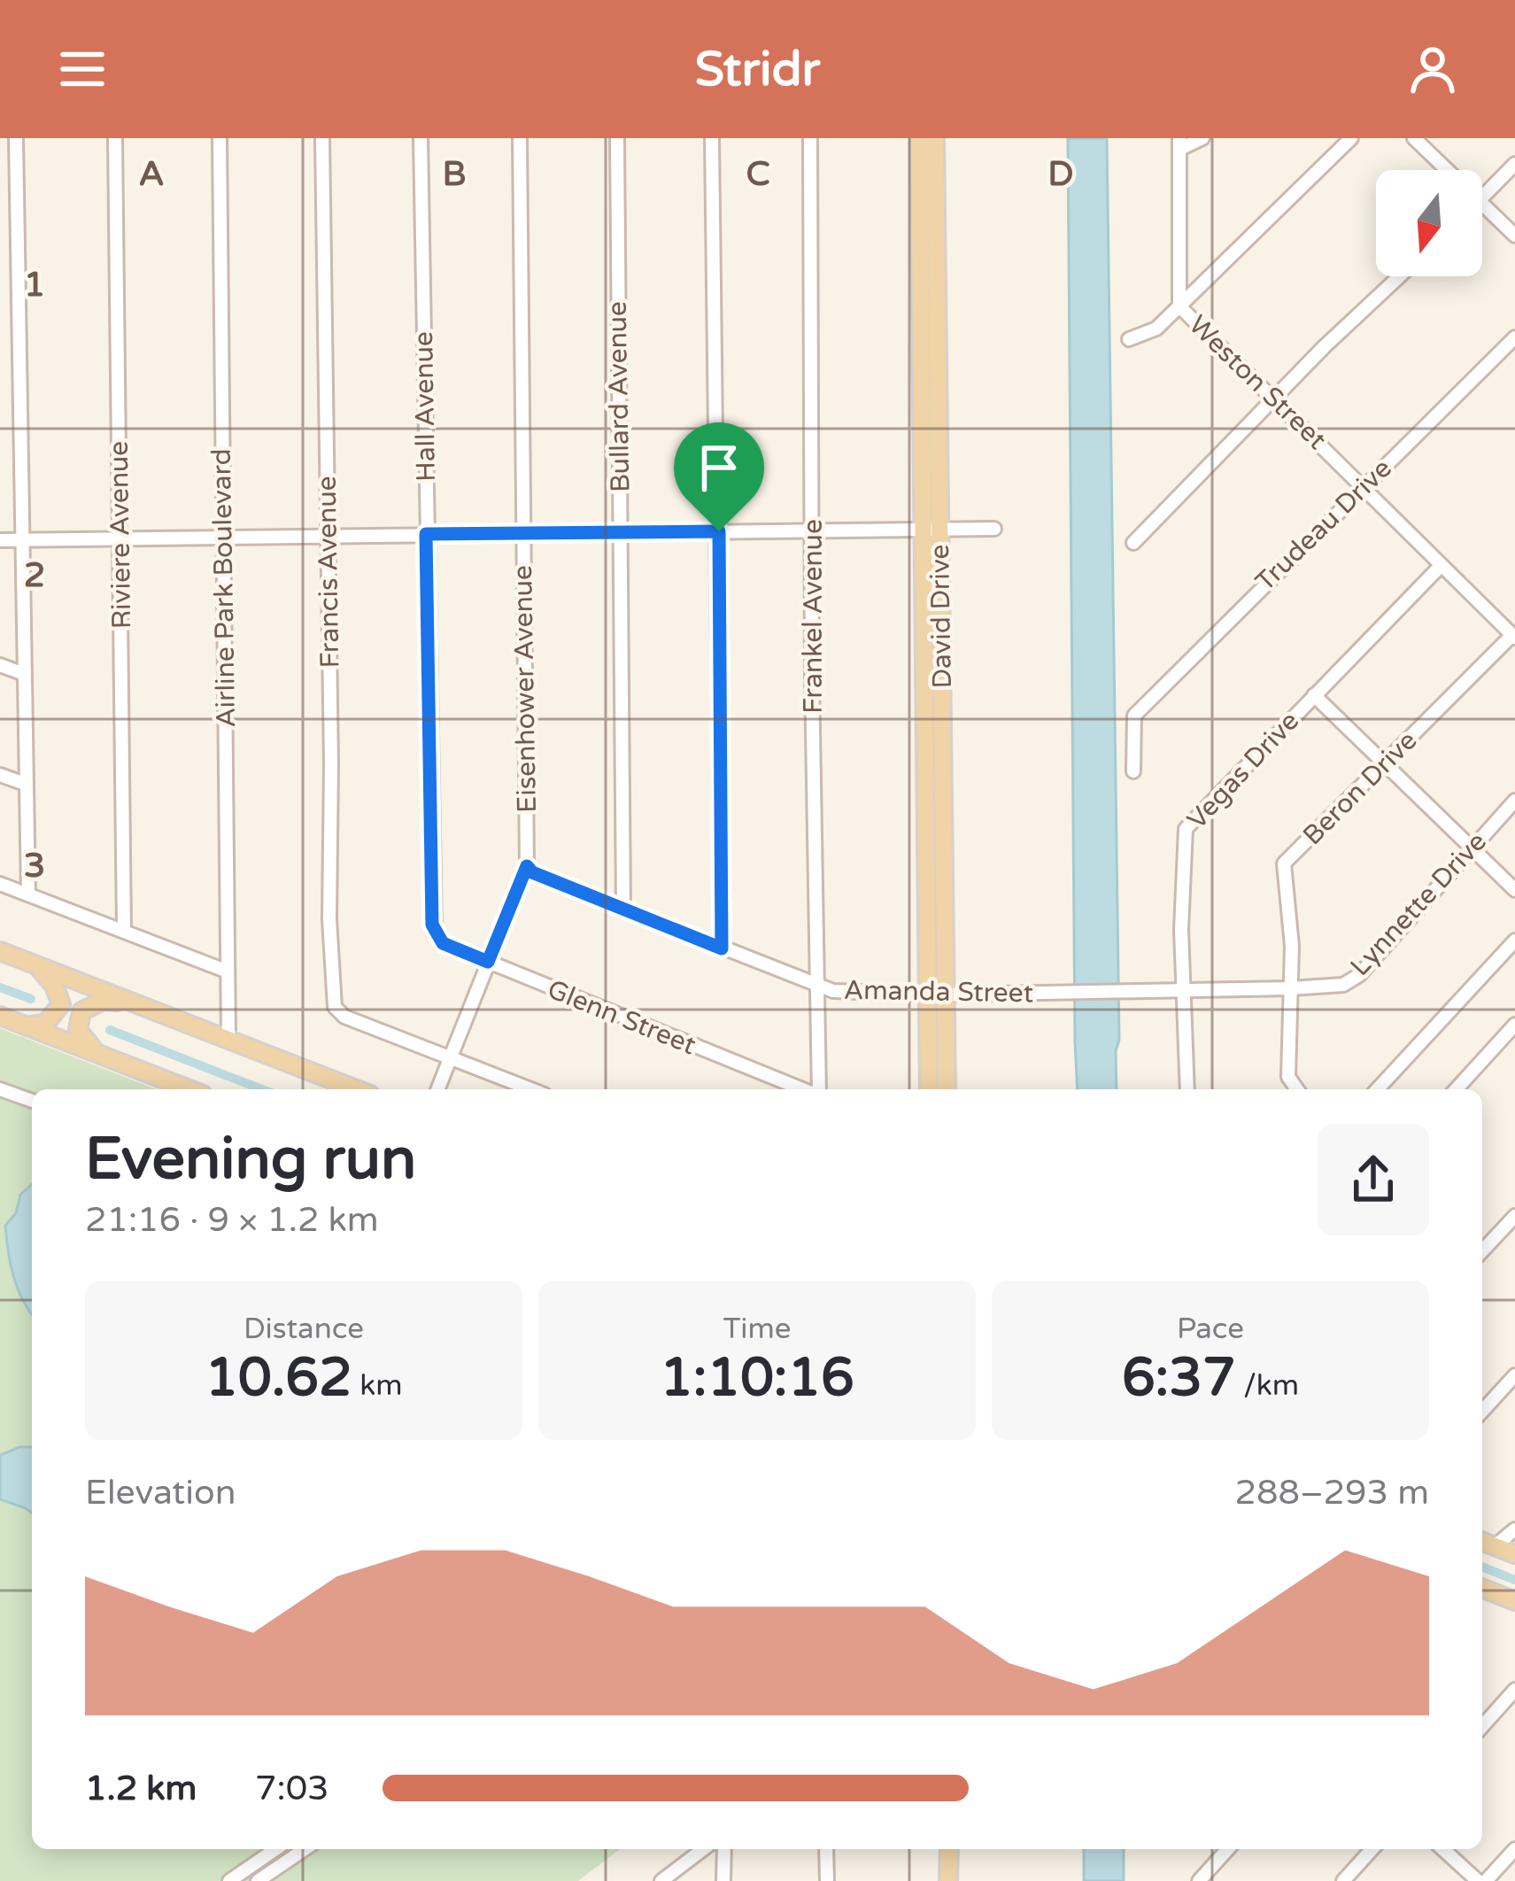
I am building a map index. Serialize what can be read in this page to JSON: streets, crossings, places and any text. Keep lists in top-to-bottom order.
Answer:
{
  "streets": {
    "main road": ["David Drive"],
    "street": [
      "Weston Street",
      "Bullard Avenue",
      "Hall Avenue",
      "Trudeau Drive",
      "Riviere Avenue",
      "Francis Avenue",
      "Airline Park Boulevard",
      "Frankel Avenue",
      "Eisenhower Avenue",
      "Vegas Drive",
      "Beron Drive",
      "Lynnette Drive",
      "Amanda Street",
      "Glenn Street"
    ]
  },
  "crossings": [
    ["Weston Street", "Trudeau Drive"],
    ["Weston Street", "Vegas Drive"],
    ["Weston Street", "Beron Drive"],
    ["Bullard Avenue", "Amanda Street"],
    ["Hall Avenue", "Glenn Street"],
    ["Francis Avenue", "Eisenhower Avenue"],
    ["Frankel Avenue", "Amanda Street"],
    ["David Drive", "Amanda Street"],
    ["Eisenhower Avenue", "Amanda Street"],
    ["Eisenhower Avenue", "Glenn Street"],
    ["Vegas Drive", "Lynnette Drive"],
    ["Beron Drive", "Lynnette Drive"],
    ["Lynnette Drive", "Amanda Street"]
  ],
  "north": "bottom",
  "page": {
    "header": "Stridr",
    "heading": ["Evening run", "21:16 · 9 × 1.2 km"],
    "stats": [
      ["Distance", "10.62 km"],
      ["Time", "1:10:16"],
      ["Pace", "6:37 /km"]
    ],
    "chart": ["Elevation", "288–293 m"],
    "list": [
      {
        "name": "1.2 km",
        "note": "7:03"
      }
    ]
  },
  "grid": {
    "columns": [
      "A",
      "B",
      "C",
      "D"
    ],
    "rows": ["1", "2", "3"]
  }
}
